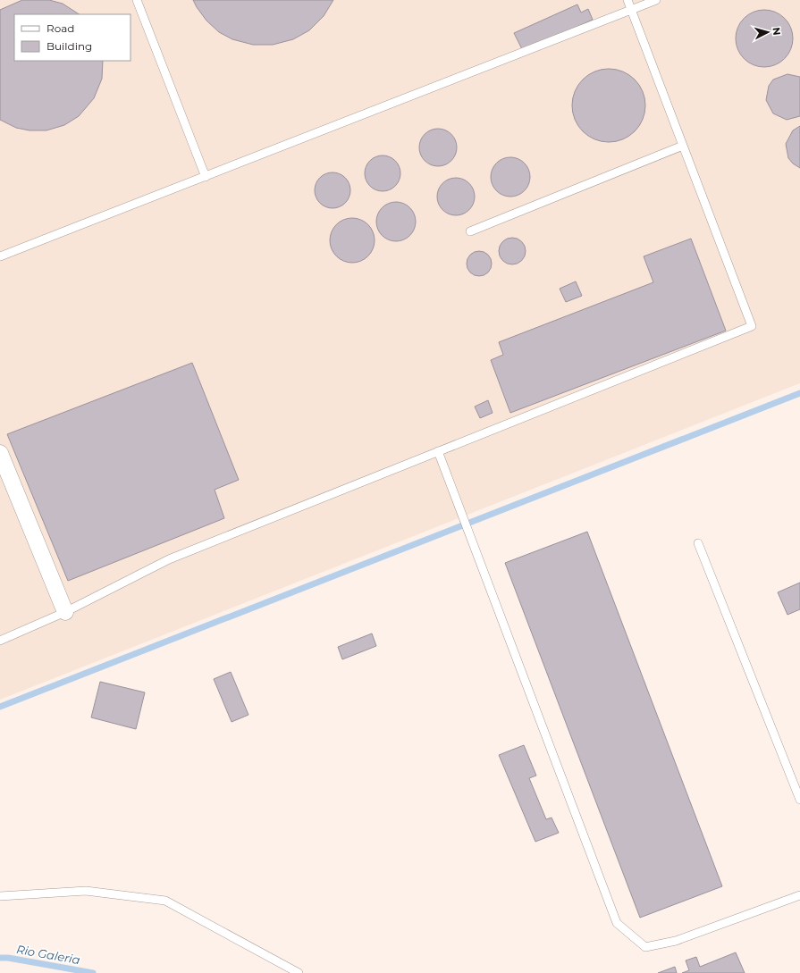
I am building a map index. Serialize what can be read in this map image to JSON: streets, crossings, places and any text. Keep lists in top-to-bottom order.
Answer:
{
  "water": ["Rio Galeria"],
  "legend": ["Road", "Building"],
  "north": "right"
}
